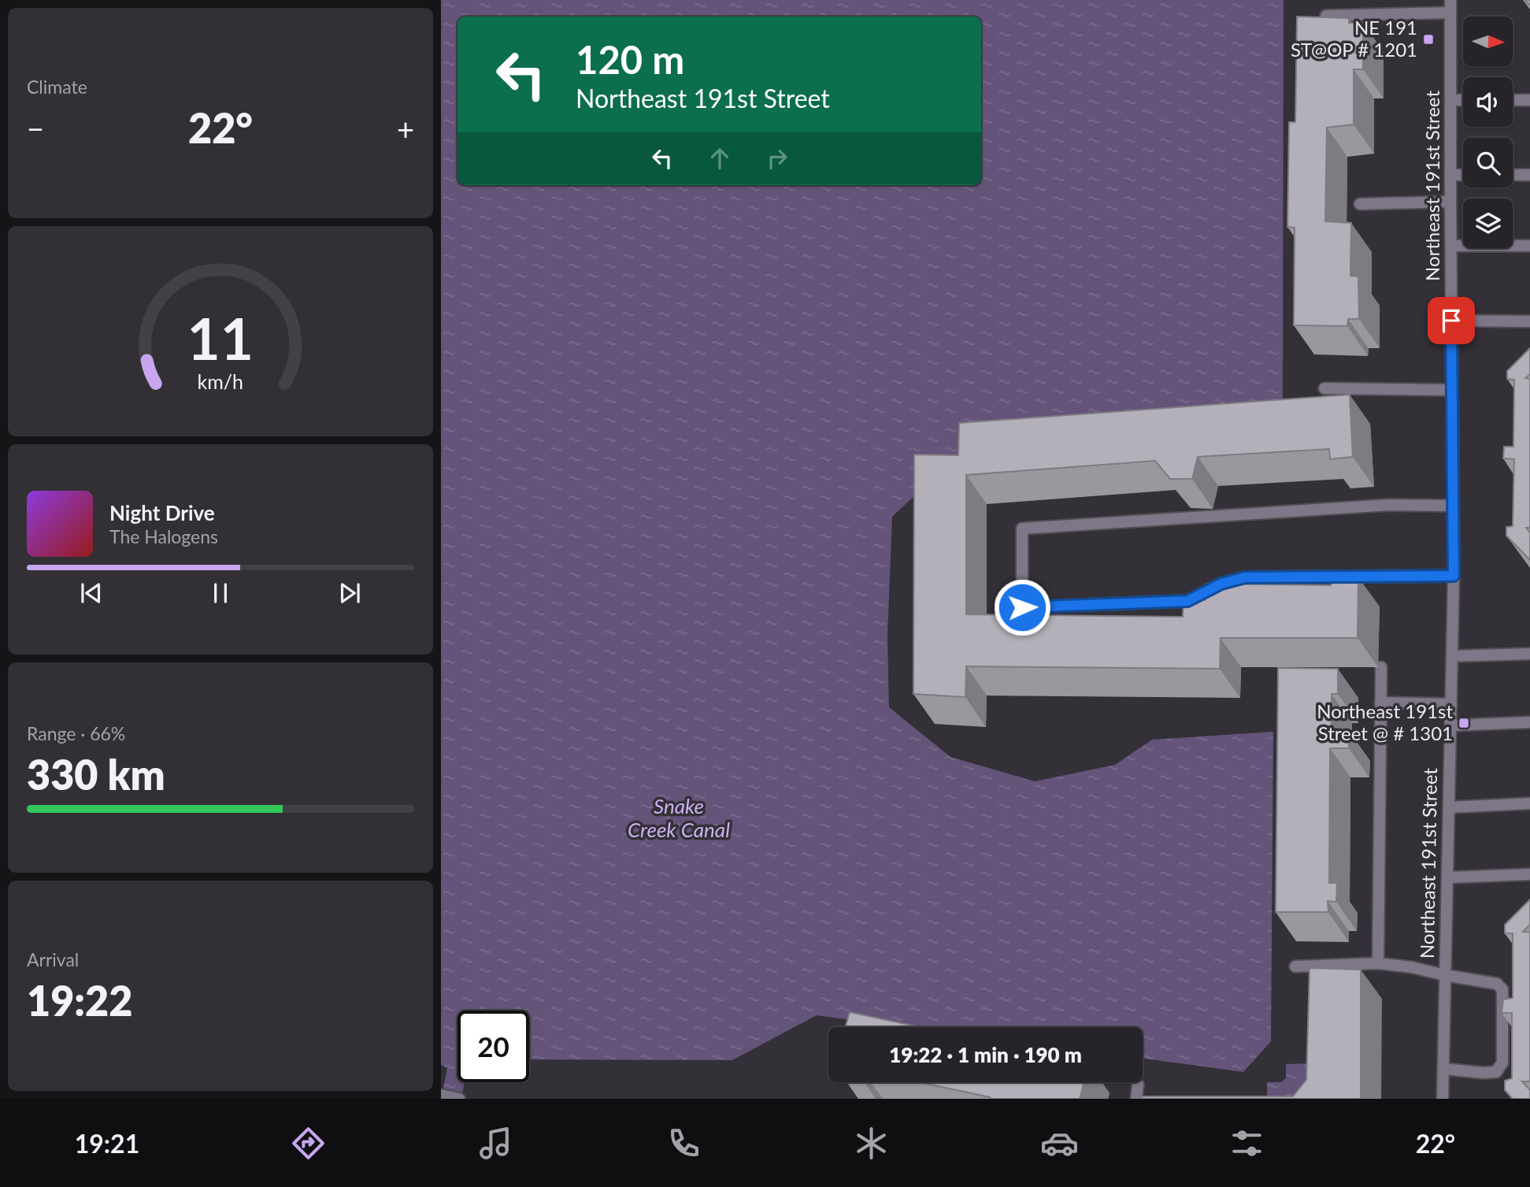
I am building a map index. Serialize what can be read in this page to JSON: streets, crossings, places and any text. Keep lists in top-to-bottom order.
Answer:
{
  "streets": {
    "street": ["Northeast 191st Street"]
  },
  "water": ["Snake Creek Canal"],
  "places": {
    "transit": ["NE 191 ST@OP # 1201", "Northeast 191st Street @ # 1301"]
  },
  "north": "right",
  "page": {
    "tile": [
      "Climate",
      ["Range · 66%", "330 km"],
      ["Arrival", "19:22"]
    ],
    "turn": ["120 m", "Northeast 191st Street"],
    "heat": ["−", "22°", "+"],
    "song": ["Night Drive", "The Halogens"],
    "limit": "20",
    "trip": "19:22 · 1 min · 190 m",
    "tabs": ["19:21", "22°"],
    "gauge": ["11", "km/h"]
  }
}
